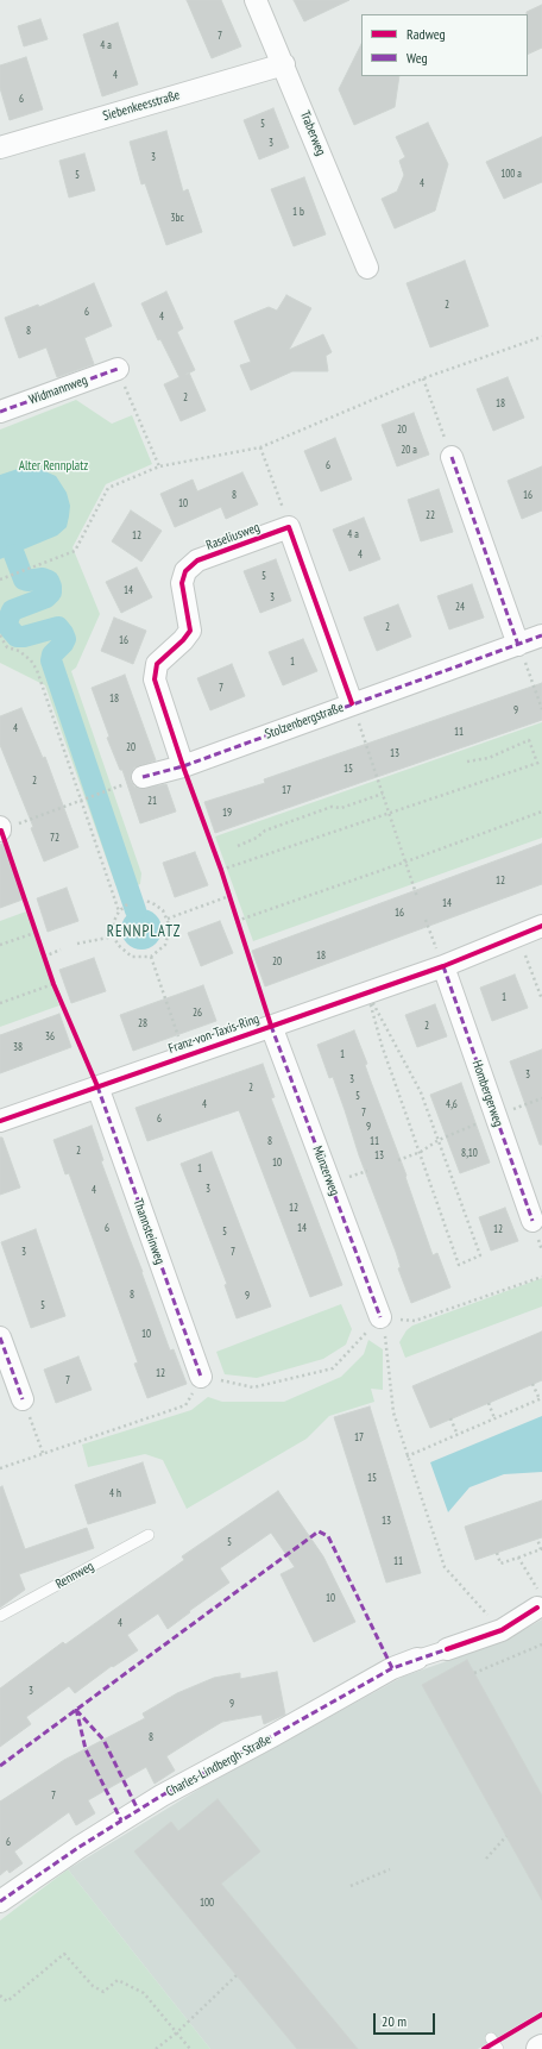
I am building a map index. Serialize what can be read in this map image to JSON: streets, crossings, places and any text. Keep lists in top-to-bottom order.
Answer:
{
  "streets": {
    "street": [
      "Siebenkeesstraße",
      "Traberweg",
      "Widmannweg",
      "Raseliusweg",
      "Stolzenbergstraße",
      "Franz-von-Taxis-Ring",
      "Hombergerweg",
      "Münzerweg",
      "Thannsteinweg",
      "Charles-Lindbergh-Straße"
    ],
    "lane": ["Rennweg"]
  },
  "crossings": [
    ["Siebenkeesstraße", "Traberweg"],
    ["Raseliusweg", "Stolzenbergstraße"],
    ["Franz-von-Taxis-Ring", "Hombergerweg"],
    ["Franz-von-Taxis-Ring", "Münzerweg"],
    ["Franz-von-Taxis-Ring", "Thannsteinweg"]
  ],
  "districts": ["RENNPLATZ"],
  "parks": ["Alter Rennplatz"],
  "house_numbers": [
    "7",
    "4 a",
    "4",
    "6",
    "5",
    "3",
    "3",
    "100 a",
    "5",
    "4",
    "1 b",
    "3bc",
    "2",
    "6",
    "4",
    "8",
    "2",
    "18",
    "20",
    "20 a",
    "6",
    "8",
    "16",
    "10",
    "22",
    "4 a",
    "12",
    "4",
    "5",
    "14",
    "3",
    "24",
    "2",
    "16",
    "1",
    "7",
    "18",
    "9",
    "4",
    "11",
    "20",
    "13",
    "15",
    "2",
    "17",
    "21",
    "19",
    "72",
    "12",
    "14",
    "16",
    "18",
    "20",
    "1",
    "26",
    "28",
    "2",
    "36",
    "38",
    "1",
    "3",
    "3",
    "2",
    "5",
    "4",
    "4,6",
    "7",
    "6",
    "9",
    "8",
    "11",
    "2",
    "8,10",
    "13",
    "10",
    "1",
    "3",
    "4",
    "12",
    "6",
    "14",
    "12",
    "5",
    "3",
    "7",
    "8",
    "9",
    "5",
    "10",
    "12",
    "7",
    "17",
    "15",
    "4 h",
    "13",
    "5",
    "11",
    "10",
    "4",
    "3",
    "9",
    "8",
    "7",
    "6",
    "100"
  ],
  "legend": ["Radweg", "Weg"],
  "scale_bar": "20 m"
}
